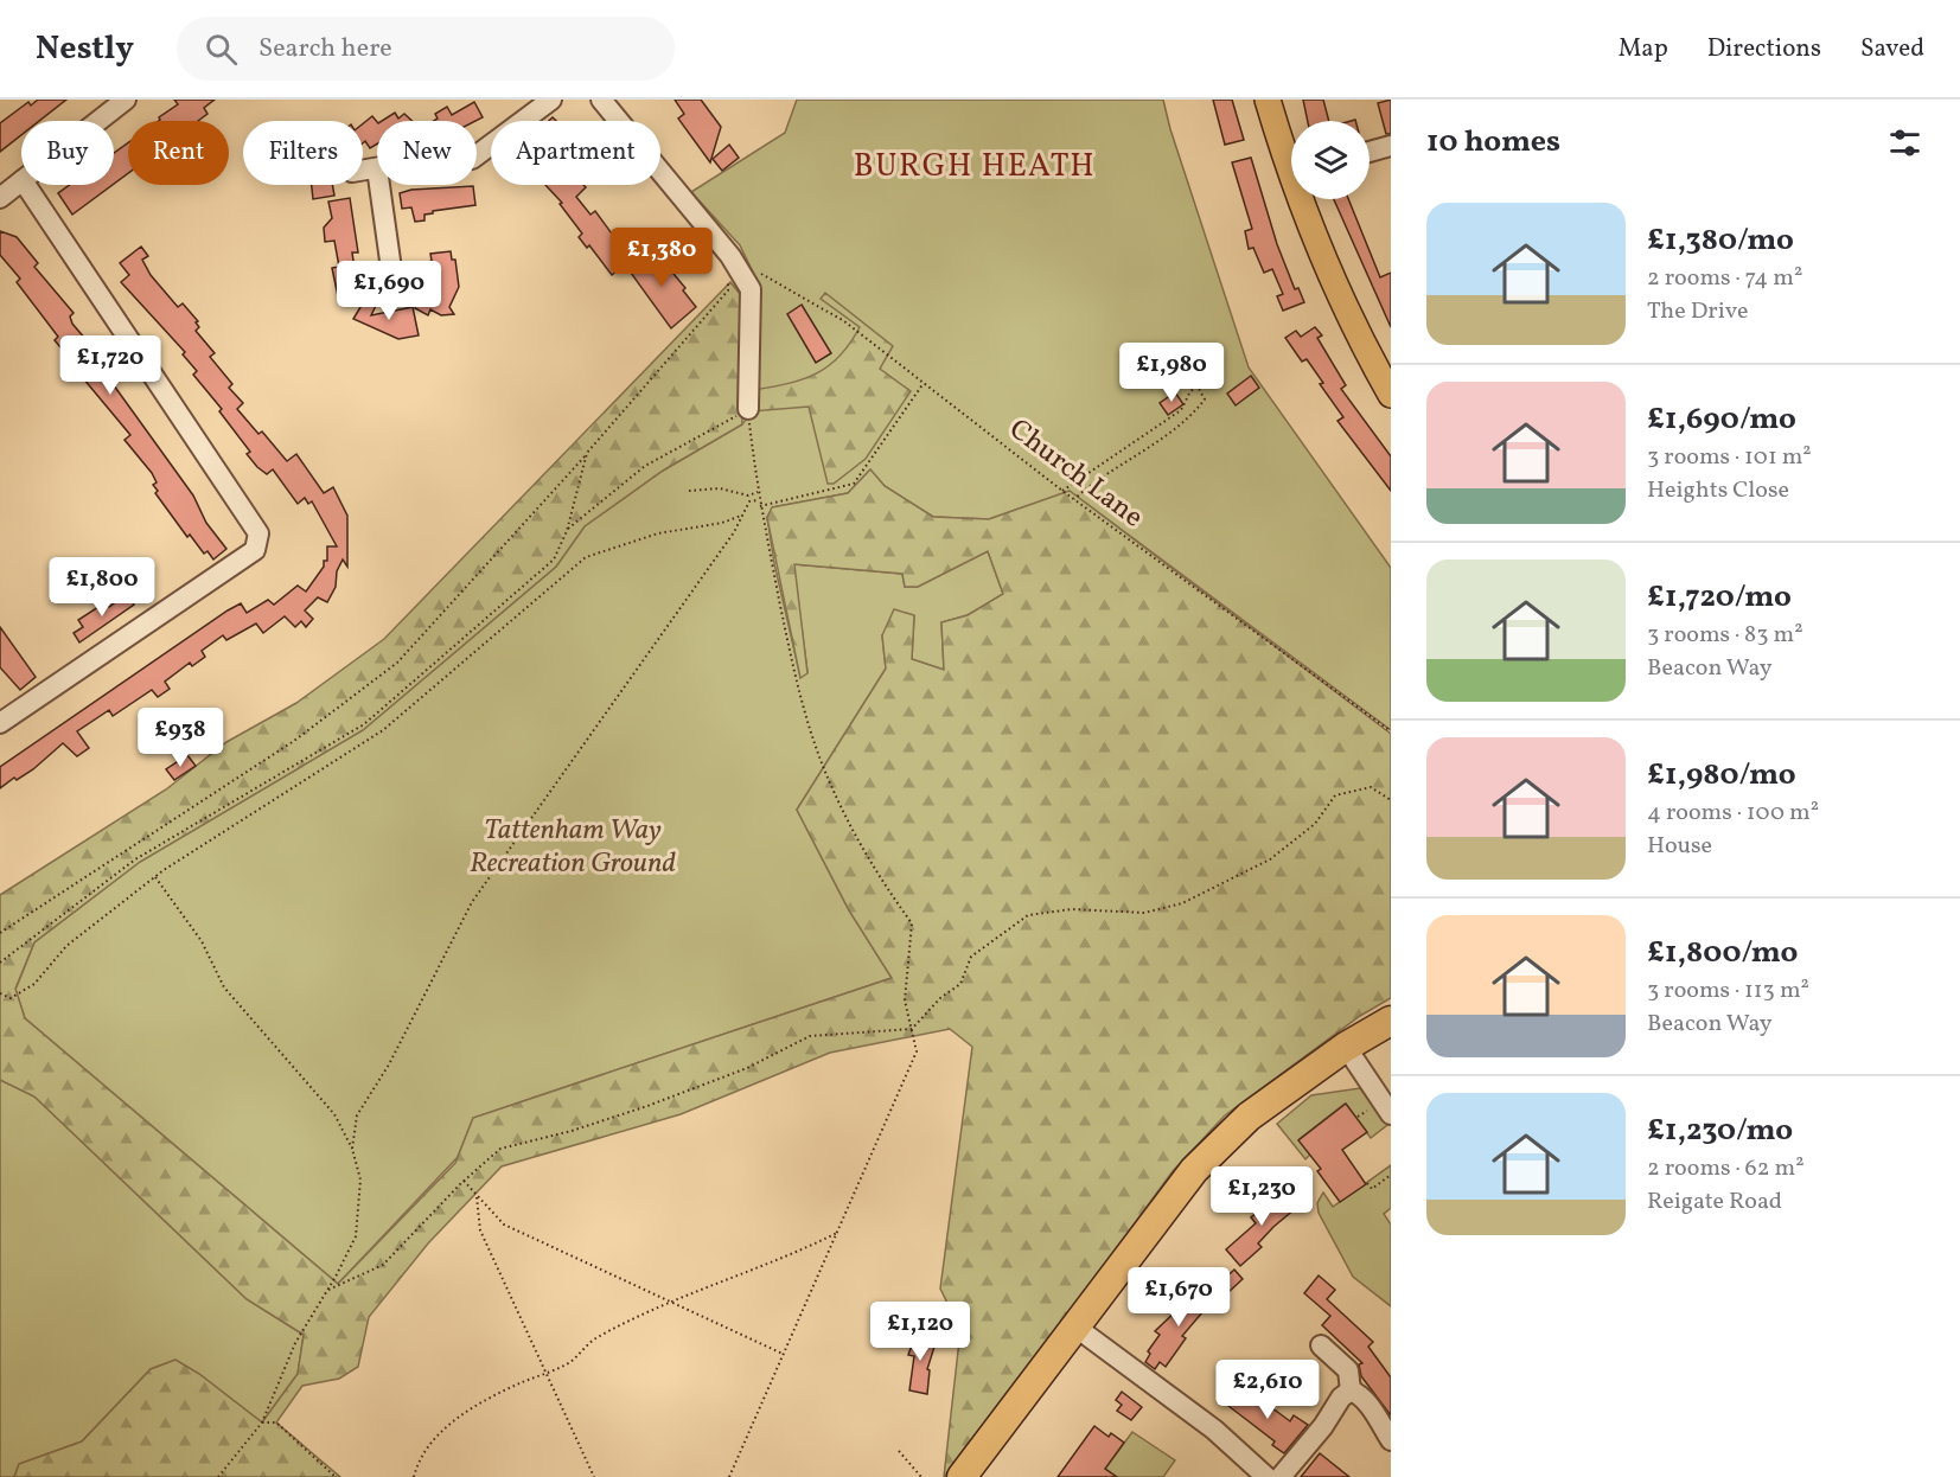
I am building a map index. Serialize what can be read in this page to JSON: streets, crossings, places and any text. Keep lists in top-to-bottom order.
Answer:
{
  "streets": {
    "path": ["Church Lane"]
  },
  "districts": ["BURGH HEATH"],
  "parks": ["Tattenham Way Recreation Ground"],
  "page": {
    "header": "Nestly",
    "search": "Search here",
    "nav": ["Map", "Directions", "Saved"],
    "heading": "10 homes",
    "chip": [
      "Buy",
      "Rent",
      "Filters",
      "New",
      "Apartment"
    ],
    "list": [
      {
        "name": "£1,380/mo",
        "note": "2 rooms · 74 m² · The Drive"
      },
      {
        "name": "£1,690/mo",
        "note": "3 rooms · 101 m² · Heights Close"
      },
      {
        "name": "£1,720/mo",
        "note": "3 rooms · 83 m² · Beacon Way"
      },
      {
        "name": "£1,980/mo",
        "note": "4 rooms · 100 m² · House"
      },
      {
        "name": "£1,800/mo",
        "note": "3 rooms · 113 m² · Beacon Way"
      },
      {
        "name": "£1,230/mo",
        "note": "2 rooms · 62 m² · Reigate Road"
      }
    ],
    "price": [
      "£1,380",
      "£1,690",
      "£1,720",
      "£1,980",
      "£1,800",
      "£938",
      "£1,230",
      "£1,670",
      "£1,120",
      "£2,610"
    ]
  }
}
